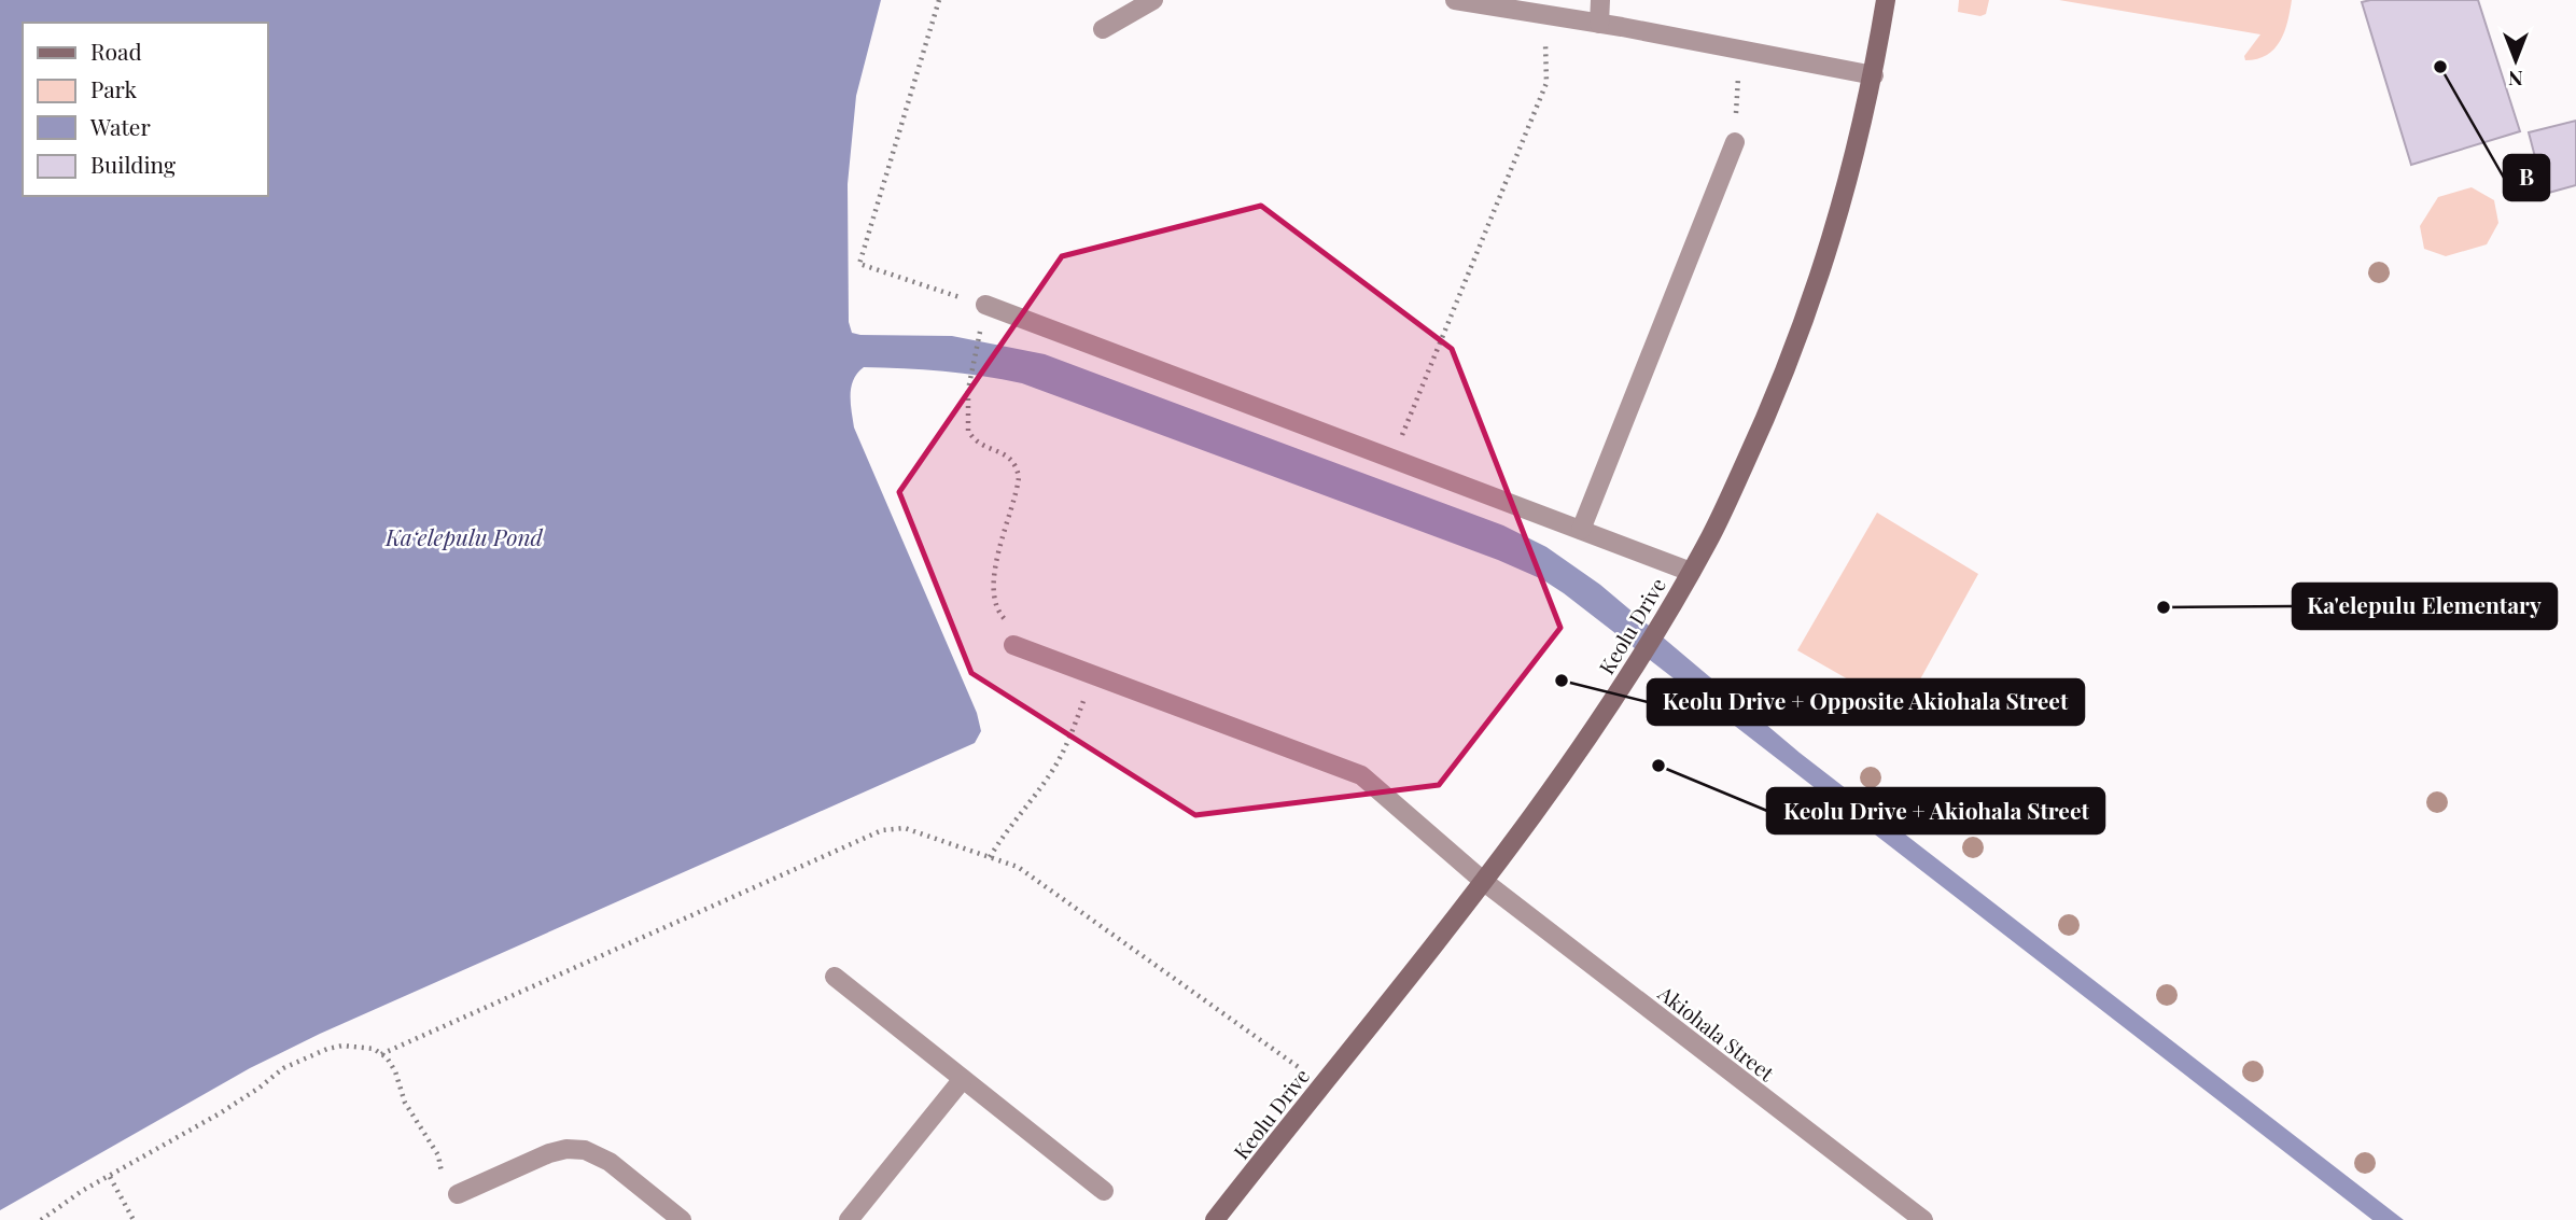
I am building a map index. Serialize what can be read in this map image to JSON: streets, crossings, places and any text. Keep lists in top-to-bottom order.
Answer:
{
  "streets": {
    "main road": ["Keolu Drive"],
    "street": ["Akiohala Street"]
  },
  "crossings": [
    ["Keolu Drive", "Akiohala Street"]
  ],
  "water": ["Kaʻelepulu Pond"],
  "places": [
    "B",
    "Ka'elepulu Elementary",
    "Keolu Drive + Opposite Akiohala Street",
    "Keolu Drive + Akiohala Street"
  ],
  "legend": [
    "Road",
    "Park",
    "Water",
    "Building"
  ],
  "north": "bottom"
}
